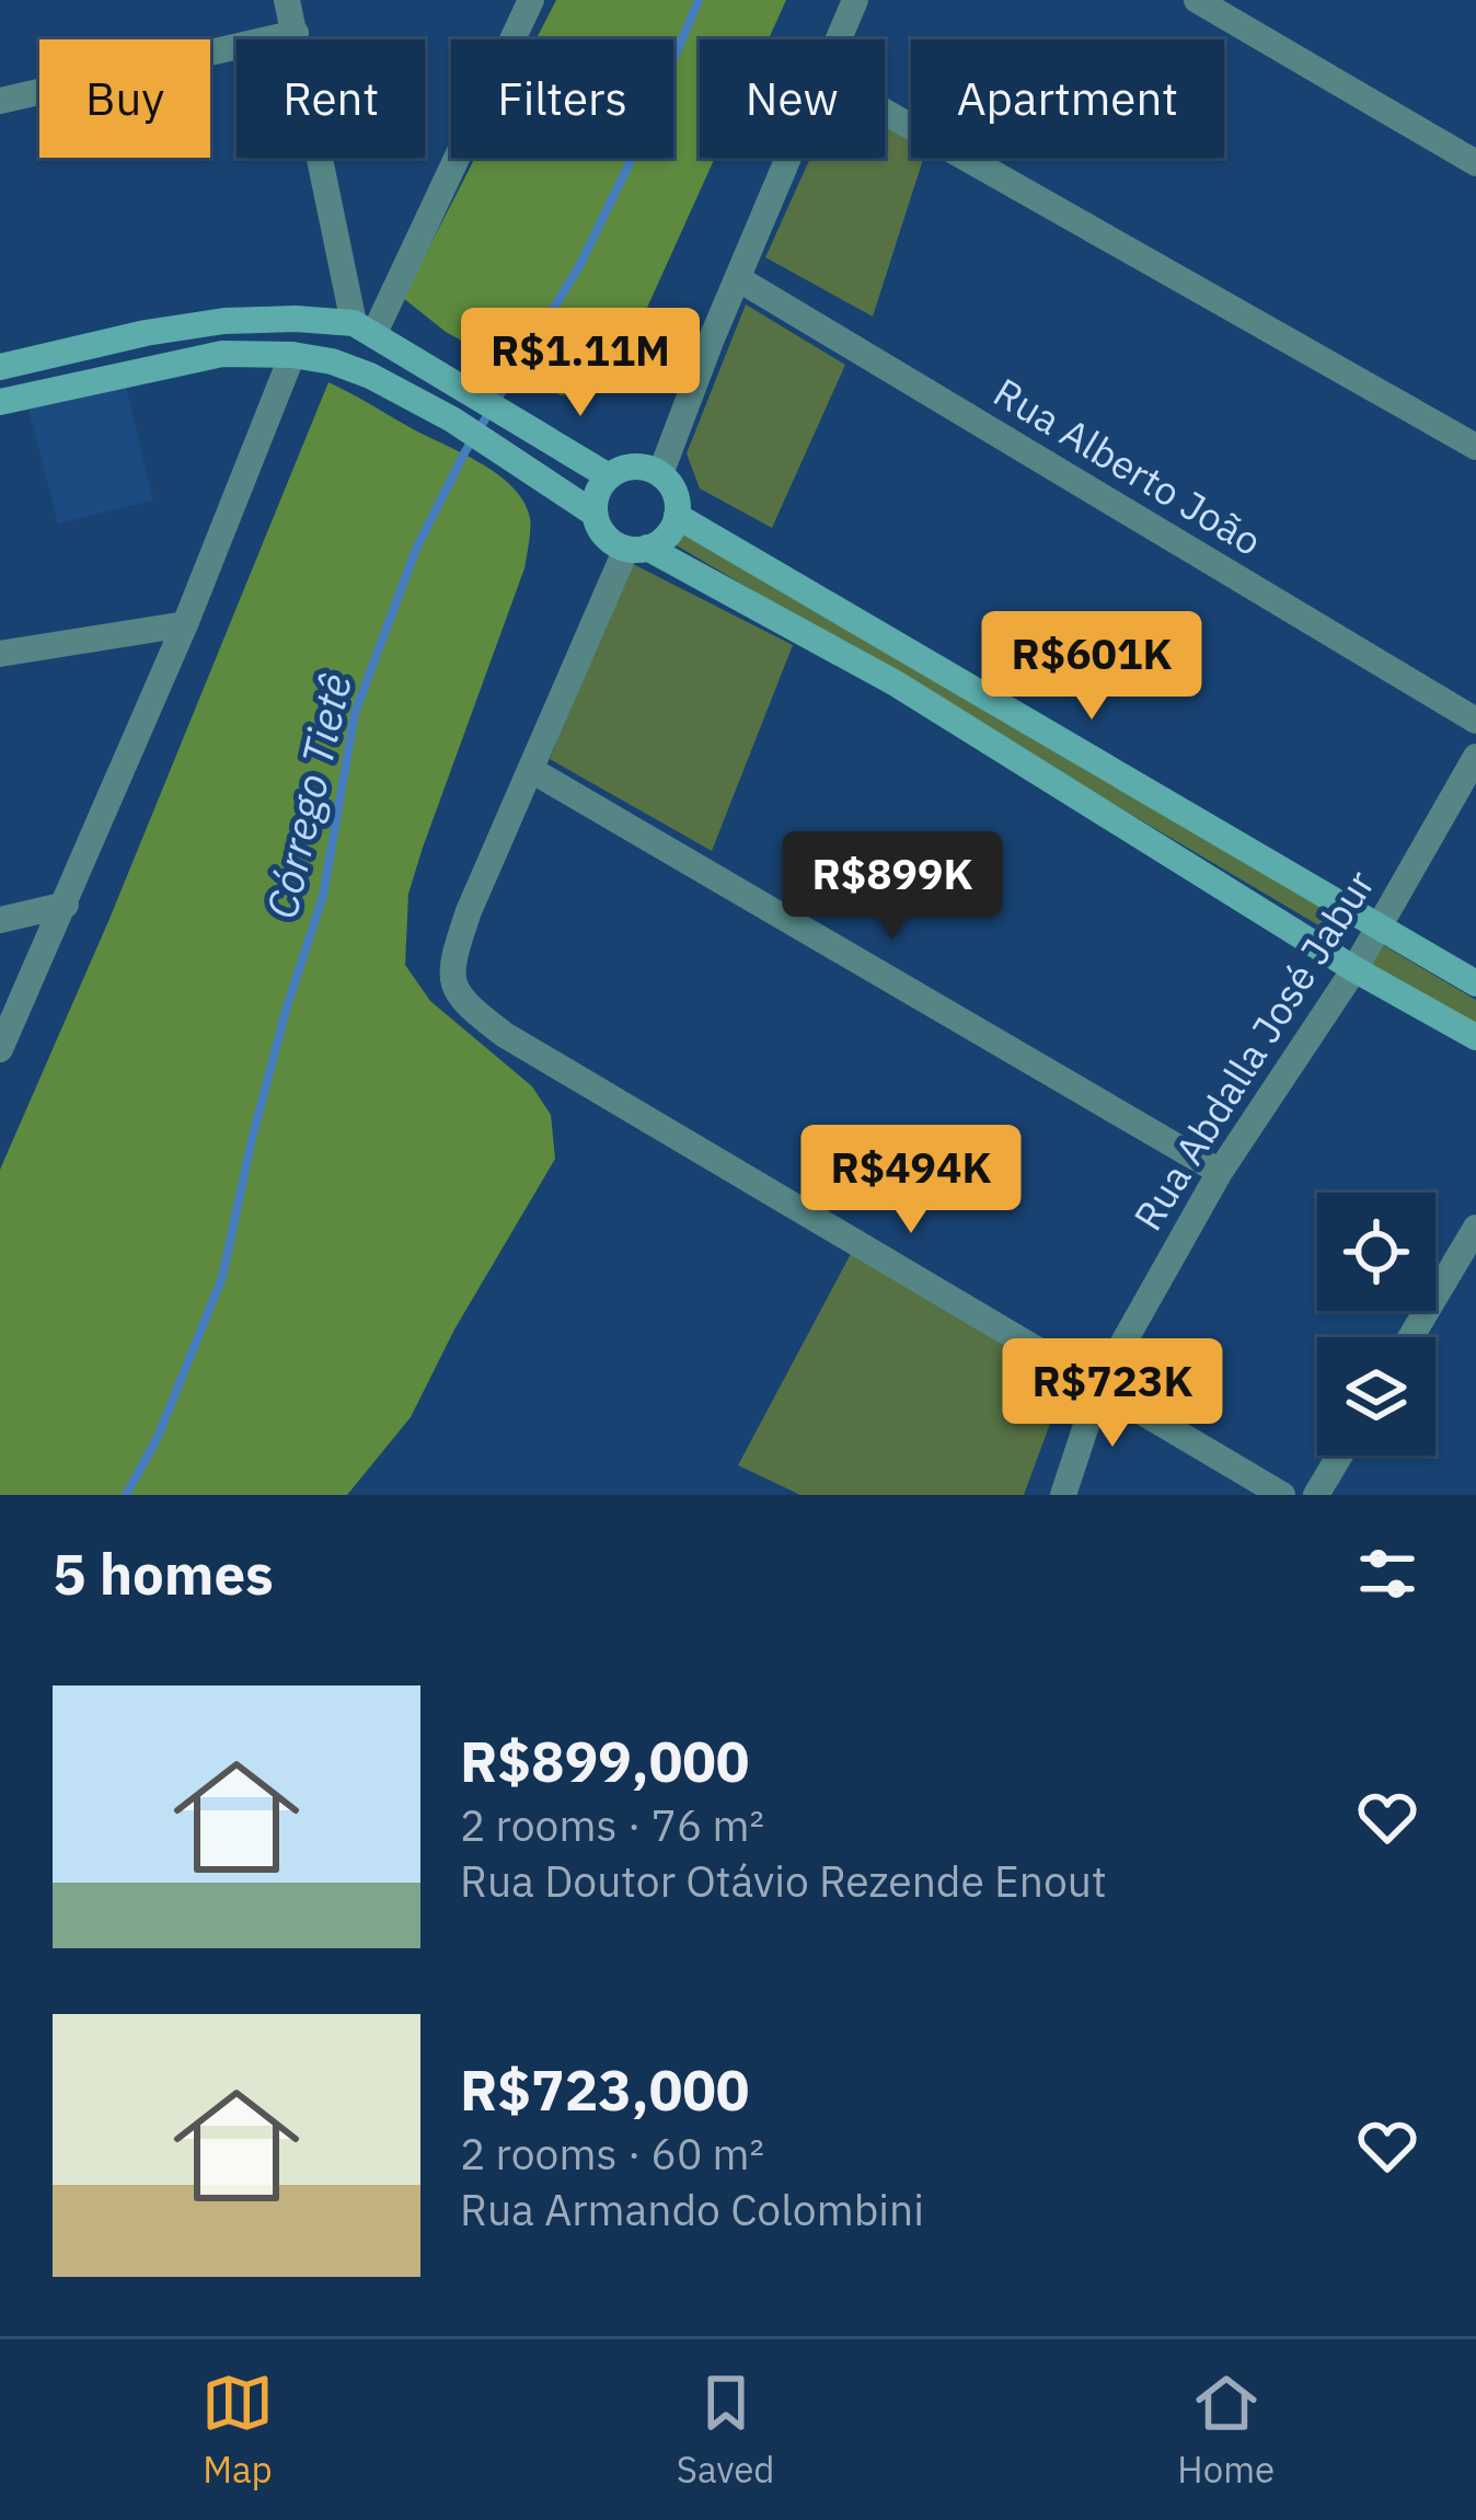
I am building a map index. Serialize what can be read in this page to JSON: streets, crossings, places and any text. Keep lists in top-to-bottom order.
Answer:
{
  "streets": {
    "street": ["Rua Alberto João", "Rua Abdalla José Jabur"]
  },
  "water": ["Córrego Tietê"],
  "page": {
    "chip": [
      "Buy",
      "Rent",
      "Filters",
      "New",
      "Apartment"
    ],
    "price": [
      "R$1.11M",
      "R$601K",
      "R$899K",
      "R$494K",
      "R$723K"
    ],
    "heading": "5 homes",
    "list": [
      {
        "name": "R$899,000",
        "note": "2 rooms · 76 m² · Rua Doutor Otávio Rezende Enout"
      },
      {
        "name": "R$723,000",
        "note": "2 rooms · 60 m² · Rua Armando Colombini"
      }
    ],
    "tabs": ["Map", "Saved", "Home"]
  }
}
